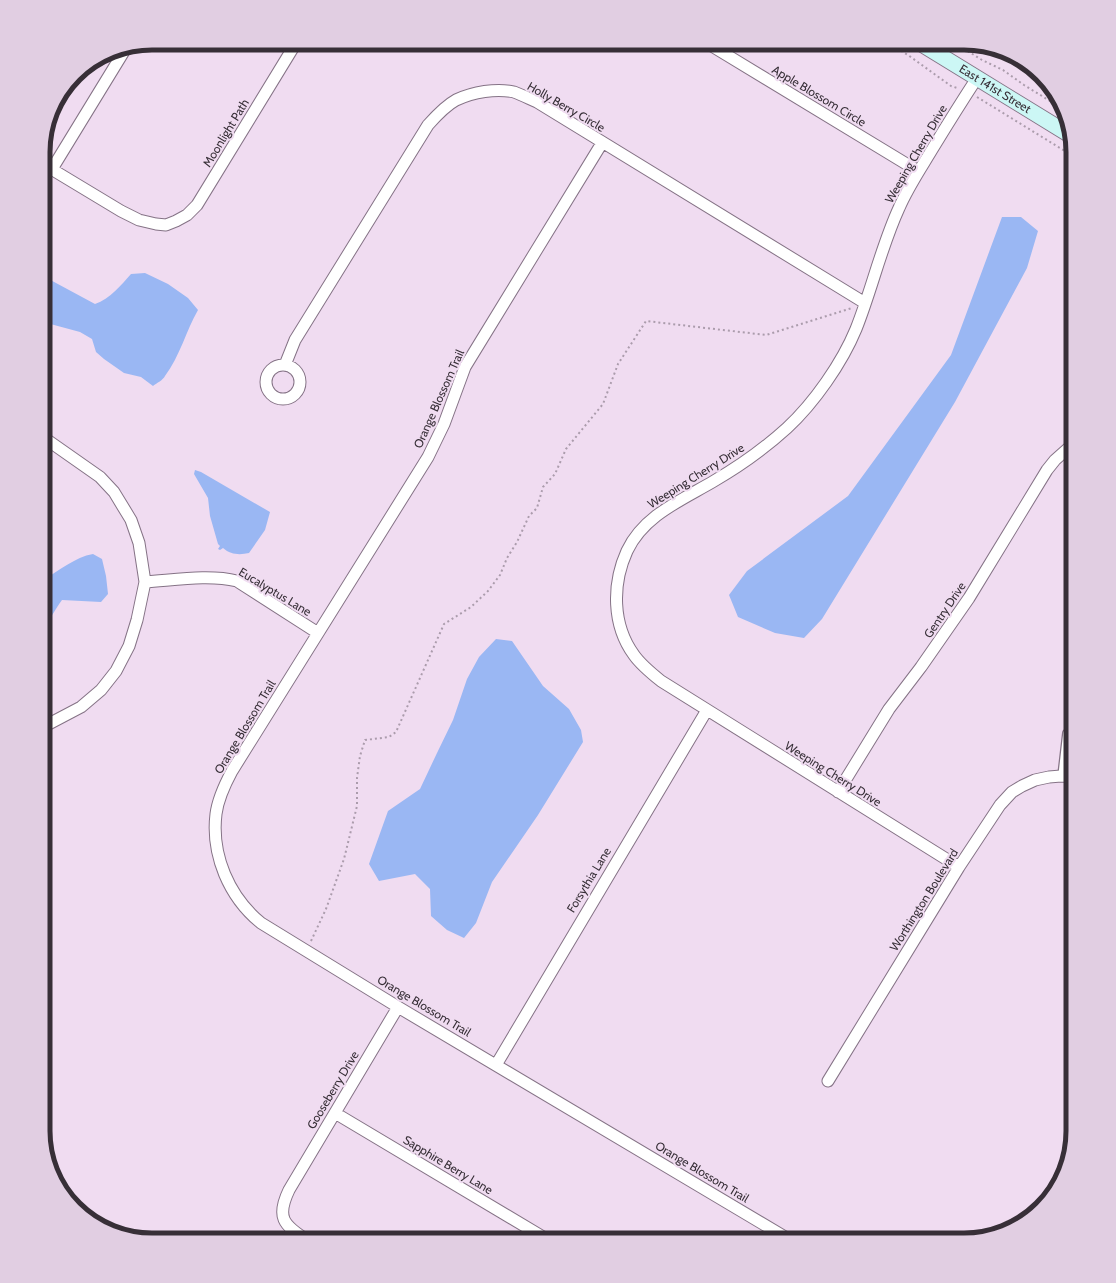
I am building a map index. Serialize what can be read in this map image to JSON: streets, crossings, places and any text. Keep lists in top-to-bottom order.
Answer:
{
  "streets": {
    "street": [
      "East 141st Street",
      "Apple Blossom Circle",
      "Holly Berry Circle",
      "Moonlight Path",
      "Weeping Cherry Drive",
      "Orange Blossom Trail",
      "Eucalyptus Lane",
      "Gentry Drive",
      "Forsythia Lane",
      "Worthington Boulevard",
      "Gooseberry Drive",
      "Sapphire Berry Lane"
    ]
  },
  "crossings": [
    ["East 141st Street", "Weeping Cherry Drive"],
    ["Apple Blossom Circle", "Weeping Cherry Drive"],
    ["Holly Berry Circle", "Weeping Cherry Drive"],
    ["Holly Berry Circle", "Orange Blossom Trail"],
    ["Weeping Cherry Drive", "Gentry Drive"],
    ["Weeping Cherry Drive", "Forsythia Lane"],
    ["Weeping Cherry Drive", "Worthington Boulevard"],
    ["Orange Blossom Trail", "Eucalyptus Lane"],
    ["Orange Blossom Trail", "Forsythia Lane"],
    ["Orange Blossom Trail", "Gooseberry Drive"],
    ["Gooseberry Drive", "Sapphire Berry Lane"]
  ]
}
